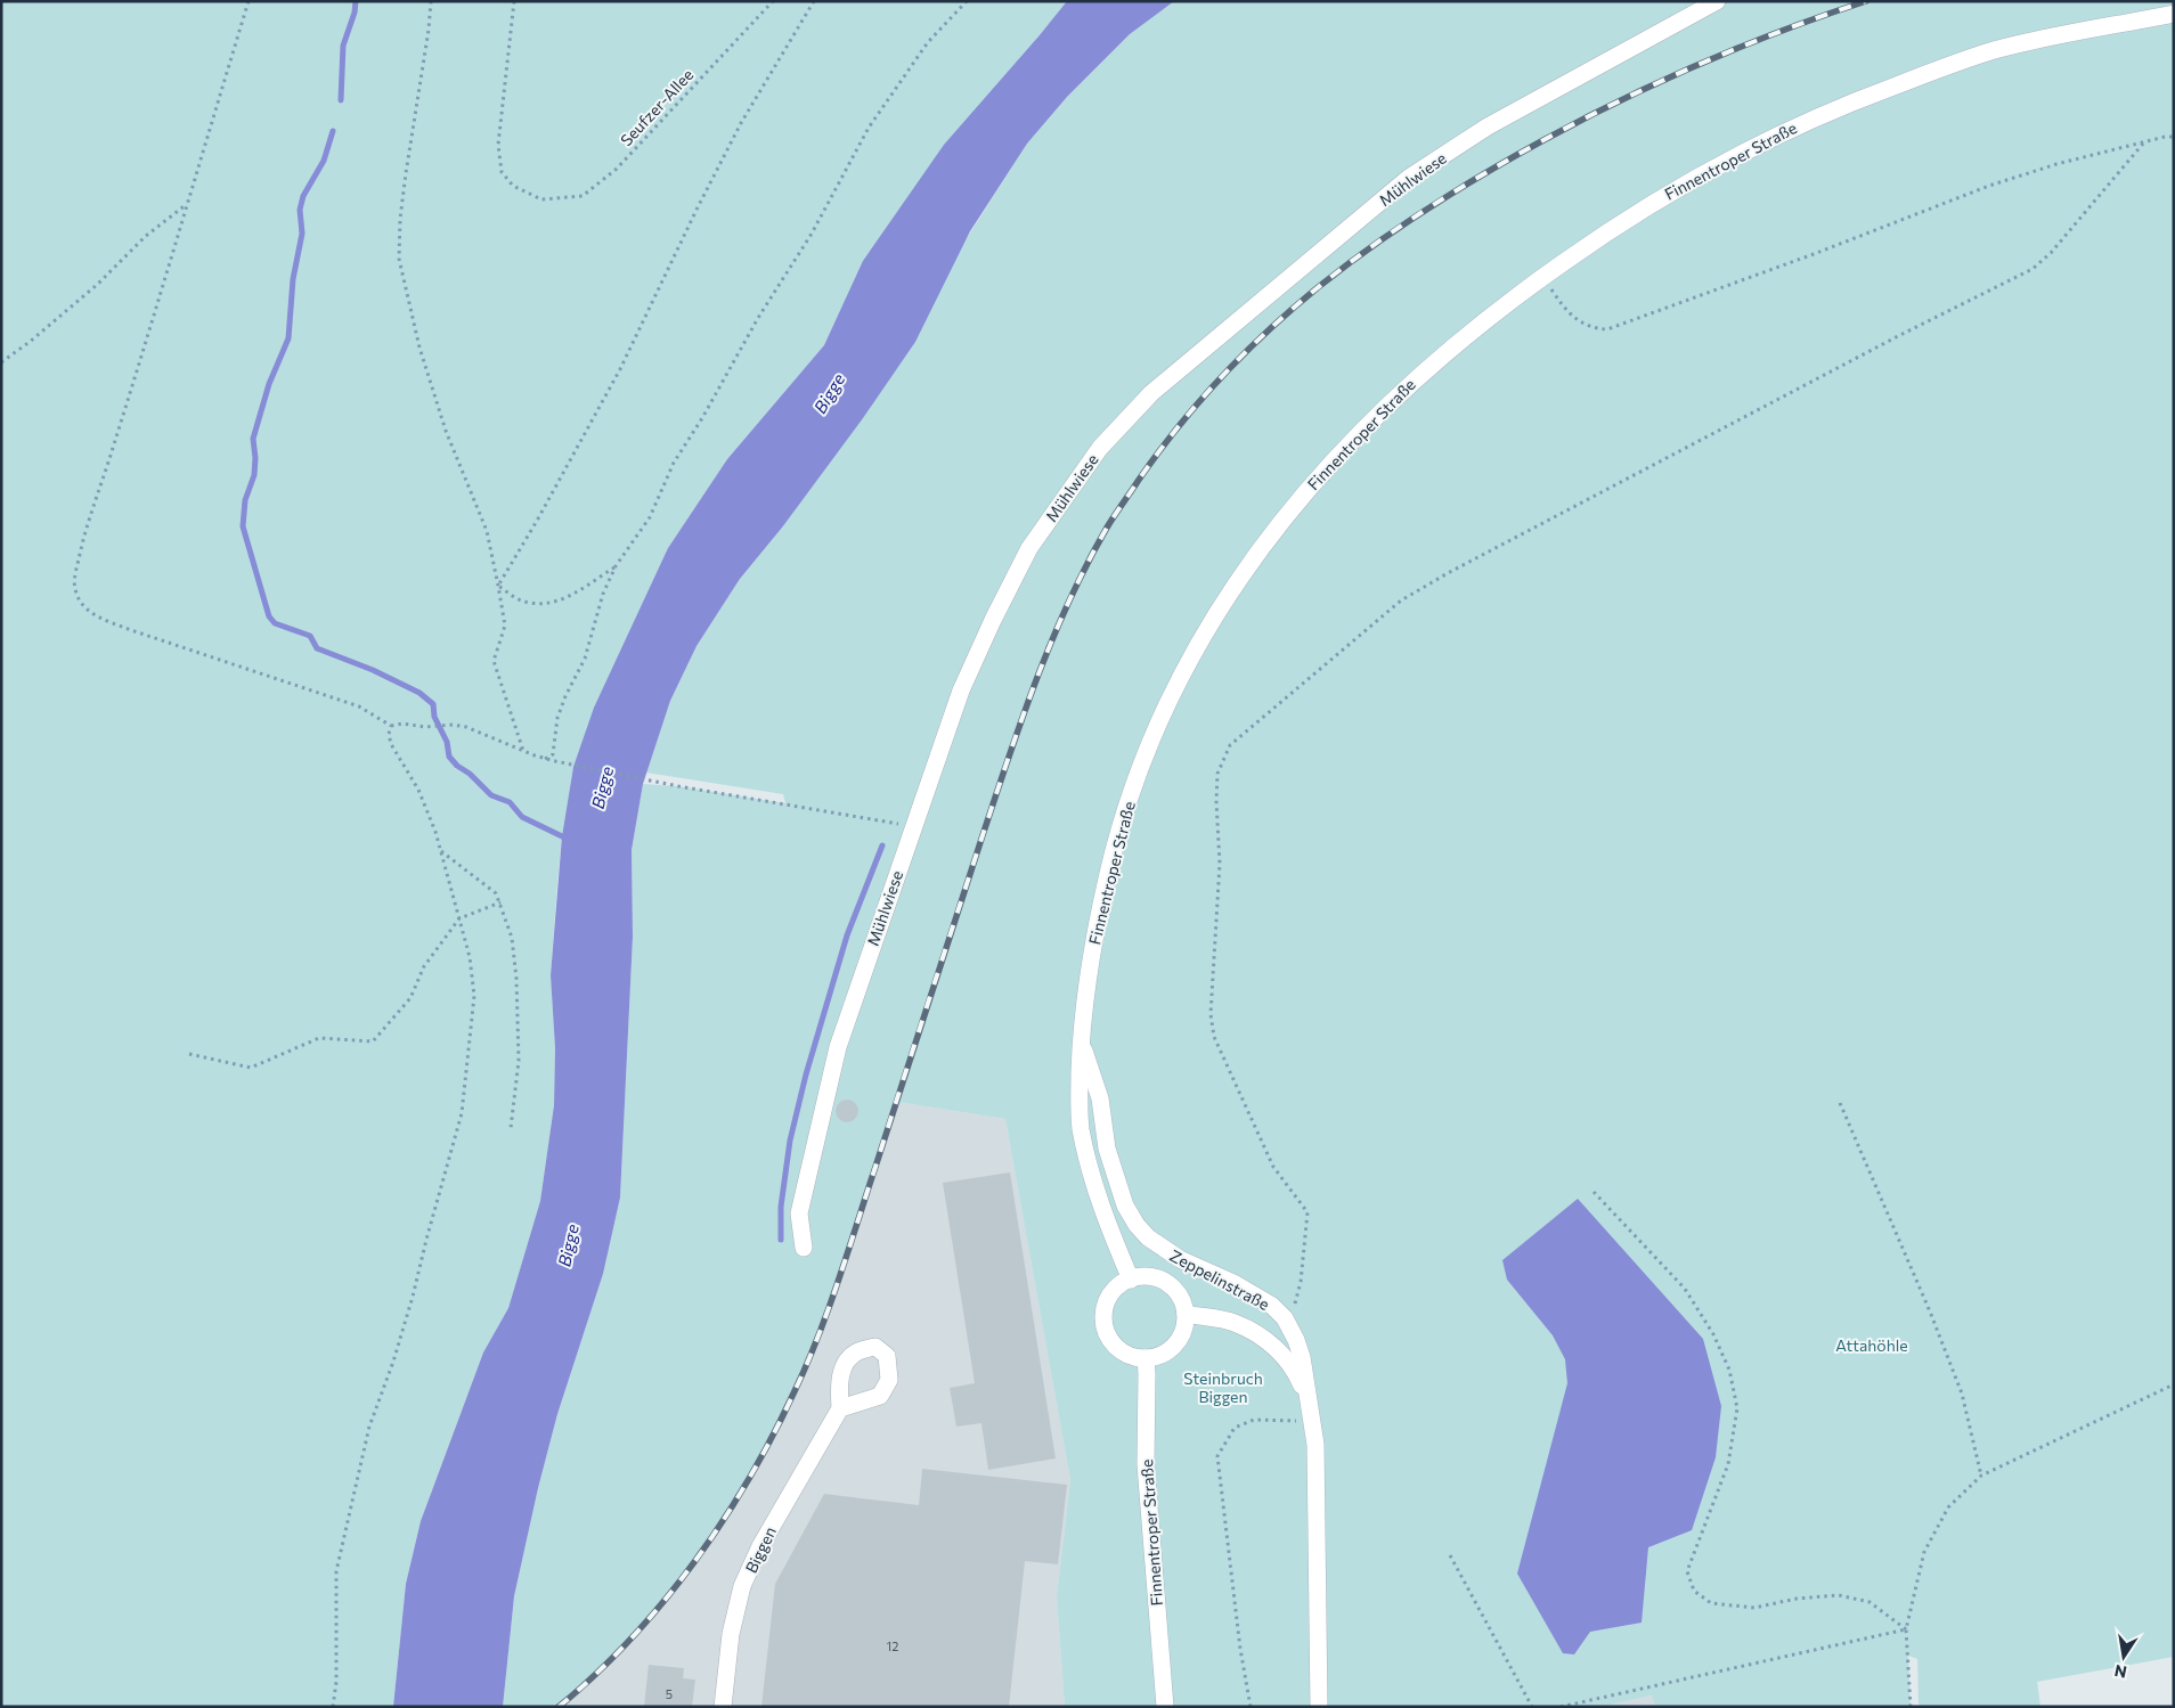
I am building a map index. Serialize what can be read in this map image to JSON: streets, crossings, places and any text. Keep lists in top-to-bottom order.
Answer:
{
  "streets": {
    "main road": [
      "Finnentroper Straße",
      "Mühlwiese",
      "Zeppelinstraße",
      "Biggen"
    ],
    "path": ["Seufzer-Allee"]
  },
  "crossings": [
    ["Finnentroper Straße", "Zeppelinstraße"]
  ],
  "water": ["Bigge"],
  "parks": ["Attahöhle", "Steinbruch Biggen"],
  "house_numbers": ["12", "5"],
  "north": "bottom"
}
